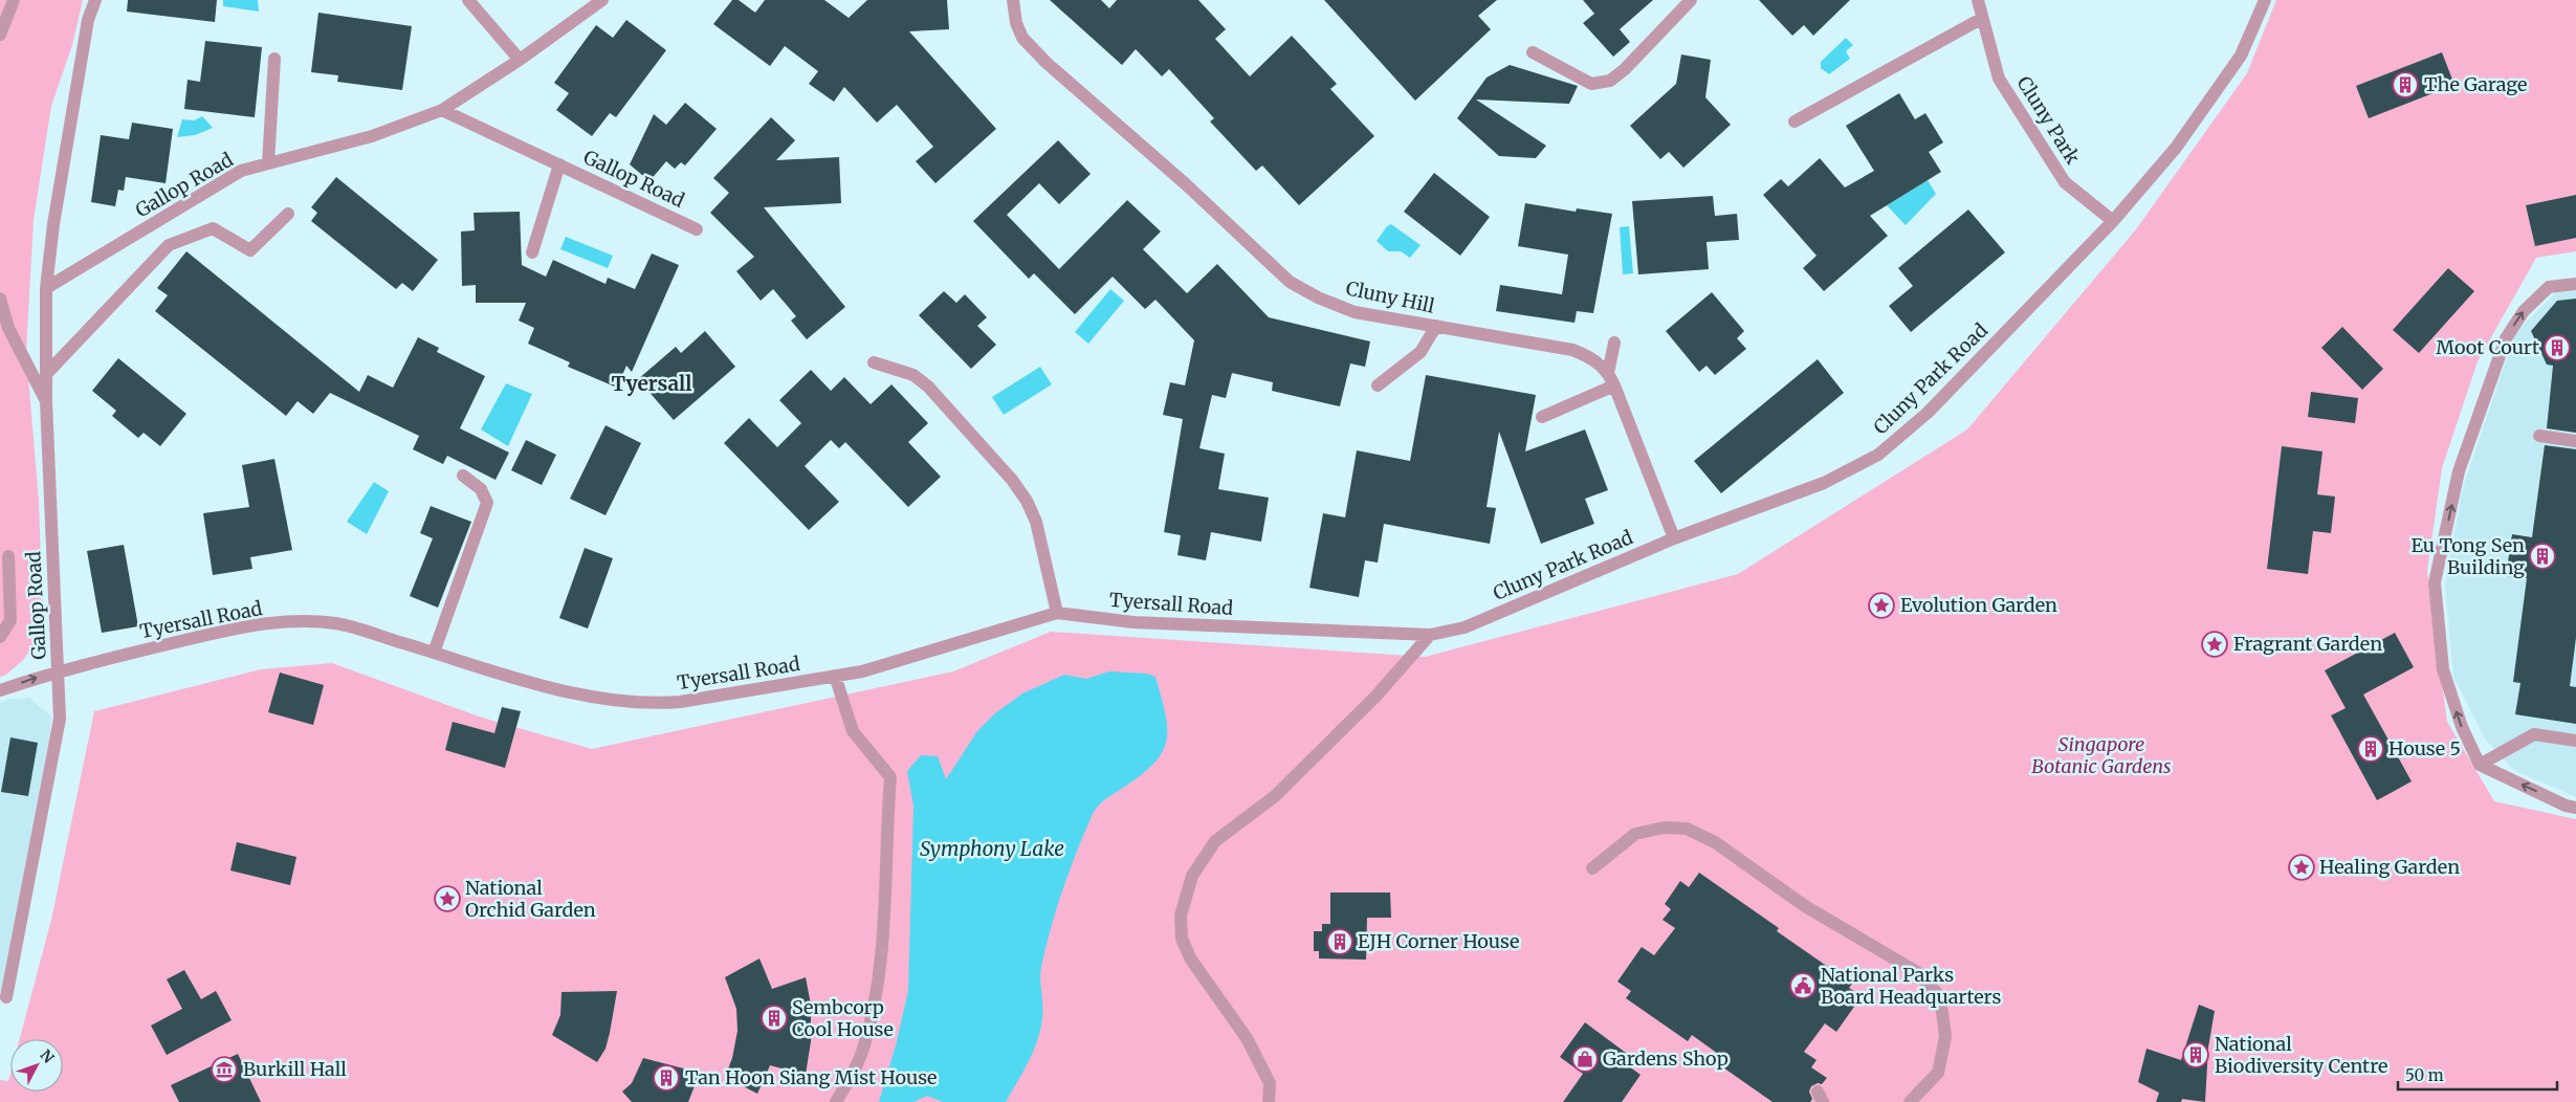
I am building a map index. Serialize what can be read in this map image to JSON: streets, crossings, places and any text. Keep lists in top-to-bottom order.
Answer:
{
  "streets": {
    "street": [
      "Cluny Park",
      "Gallop Road",
      "Cluny Hill",
      "Cluny Park Road",
      "Tyersall Road"
    ]
  },
  "crossings": [
    ["Cluny Park", "Cluny Park Road"],
    ["Gallop Road", "Tyersall Road"],
    ["Cluny Hill", "Cluny Park Road"],
    ["Cluny Park Road", "Tyersall Road"]
  ],
  "districts": ["Tyersall"],
  "water": ["Symphony Lake"],
  "parks": ["Singapore Botanic Gardens"],
  "places": {
    "building": [
      "The Garage",
      "Moot Court",
      "Eu Tong Sen Building",
      "House 5",
      "EJH Corner House",
      "Sembcorp Cool House",
      "National Biodiversity Centre",
      "Tan Hoon Siang Mist House"
    ],
    "place": [
      "Evolution Garden",
      "Fragrant Garden",
      "Healing Garden",
      "National Orchid Garden"
    ],
    "public building": ["National Parks Board Headquarters"],
    "shop": ["Gardens Shop"],
    "museum": ["Burkill Hall"]
  },
  "scale_bar": "50 m",
  "north": "top right"
}
